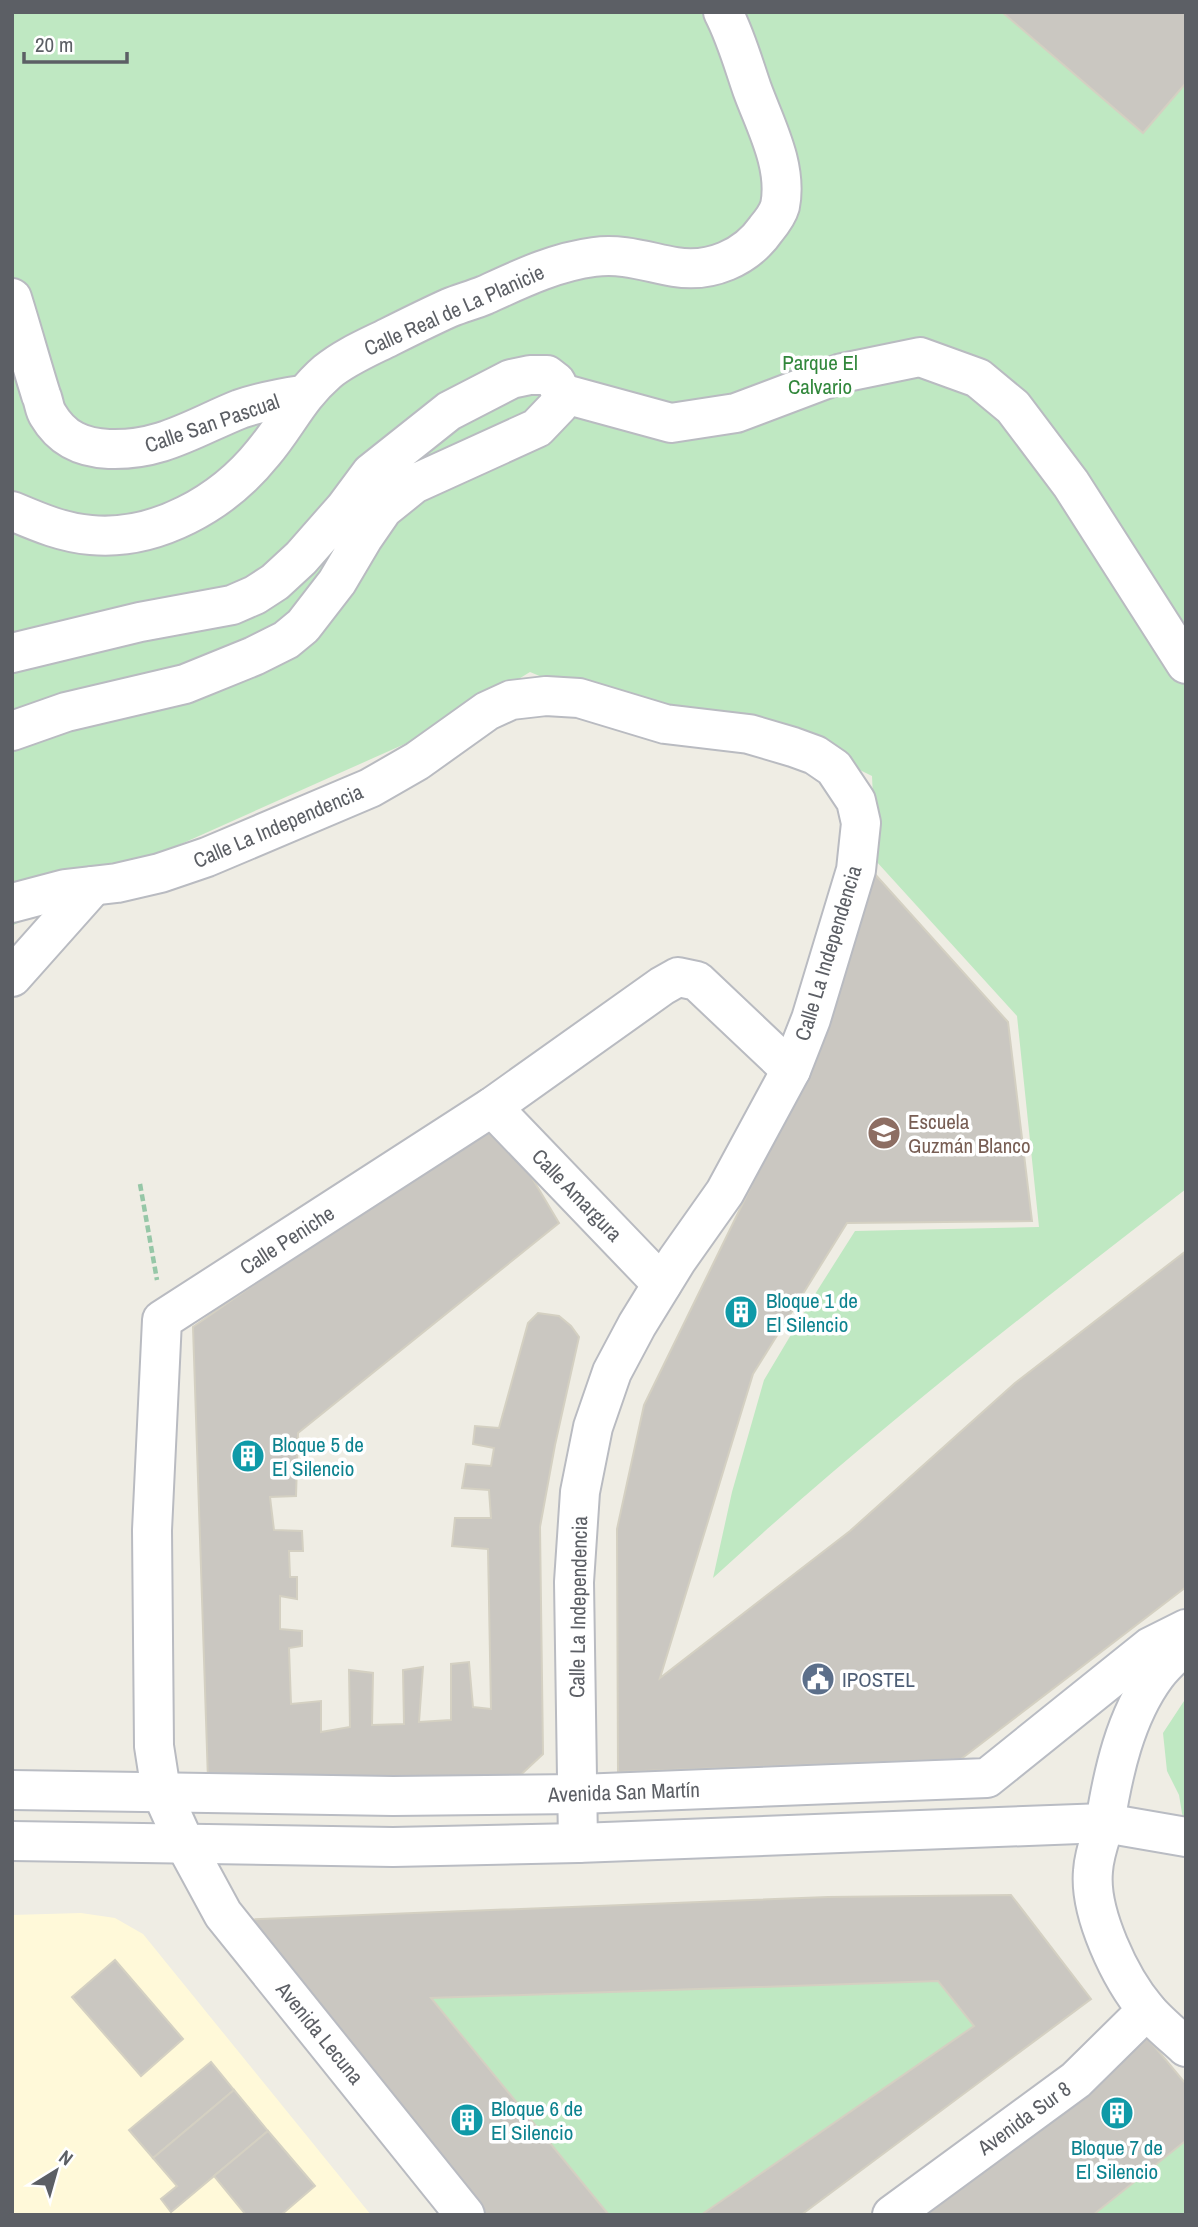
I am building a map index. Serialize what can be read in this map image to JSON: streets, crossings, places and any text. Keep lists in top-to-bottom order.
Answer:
{
  "streets": {
    "street": [
      "Calle Real de La Planicie",
      "Calle San Pascual",
      "Calle La Independencia",
      "Calle Amargura",
      "Calle Peniche",
      "Avenida San Martín",
      "Avenida Lecuna",
      "Avenida Sur 8"
    ]
  },
  "crossings": [
    ["Calle Real de La Planicie", "Calle San Pascual"],
    ["Calle La Independencia", "Calle Amargura"],
    ["Calle La Independencia", "Calle Peniche"],
    ["Calle La Independencia", "Avenida San Martín"],
    ["Calle Amargura", "Calle Peniche"],
    ["Avenida San Martín", "Avenida Lecuna"]
  ],
  "parks": ["Parque El Calvario"],
  "places": {
    "school or university": ["Escuela Guzmán Blanco"],
    "building": [
      "Bloque 1 de El Silencio",
      "Bloque 5 de El Silencio",
      "Bloque 7 de El Silencio",
      "Bloque 6 de El Silencio"
    ],
    "public building": ["IPOSTEL"]
  },
  "scale_bar": "20 m",
  "north": "top right"
}
